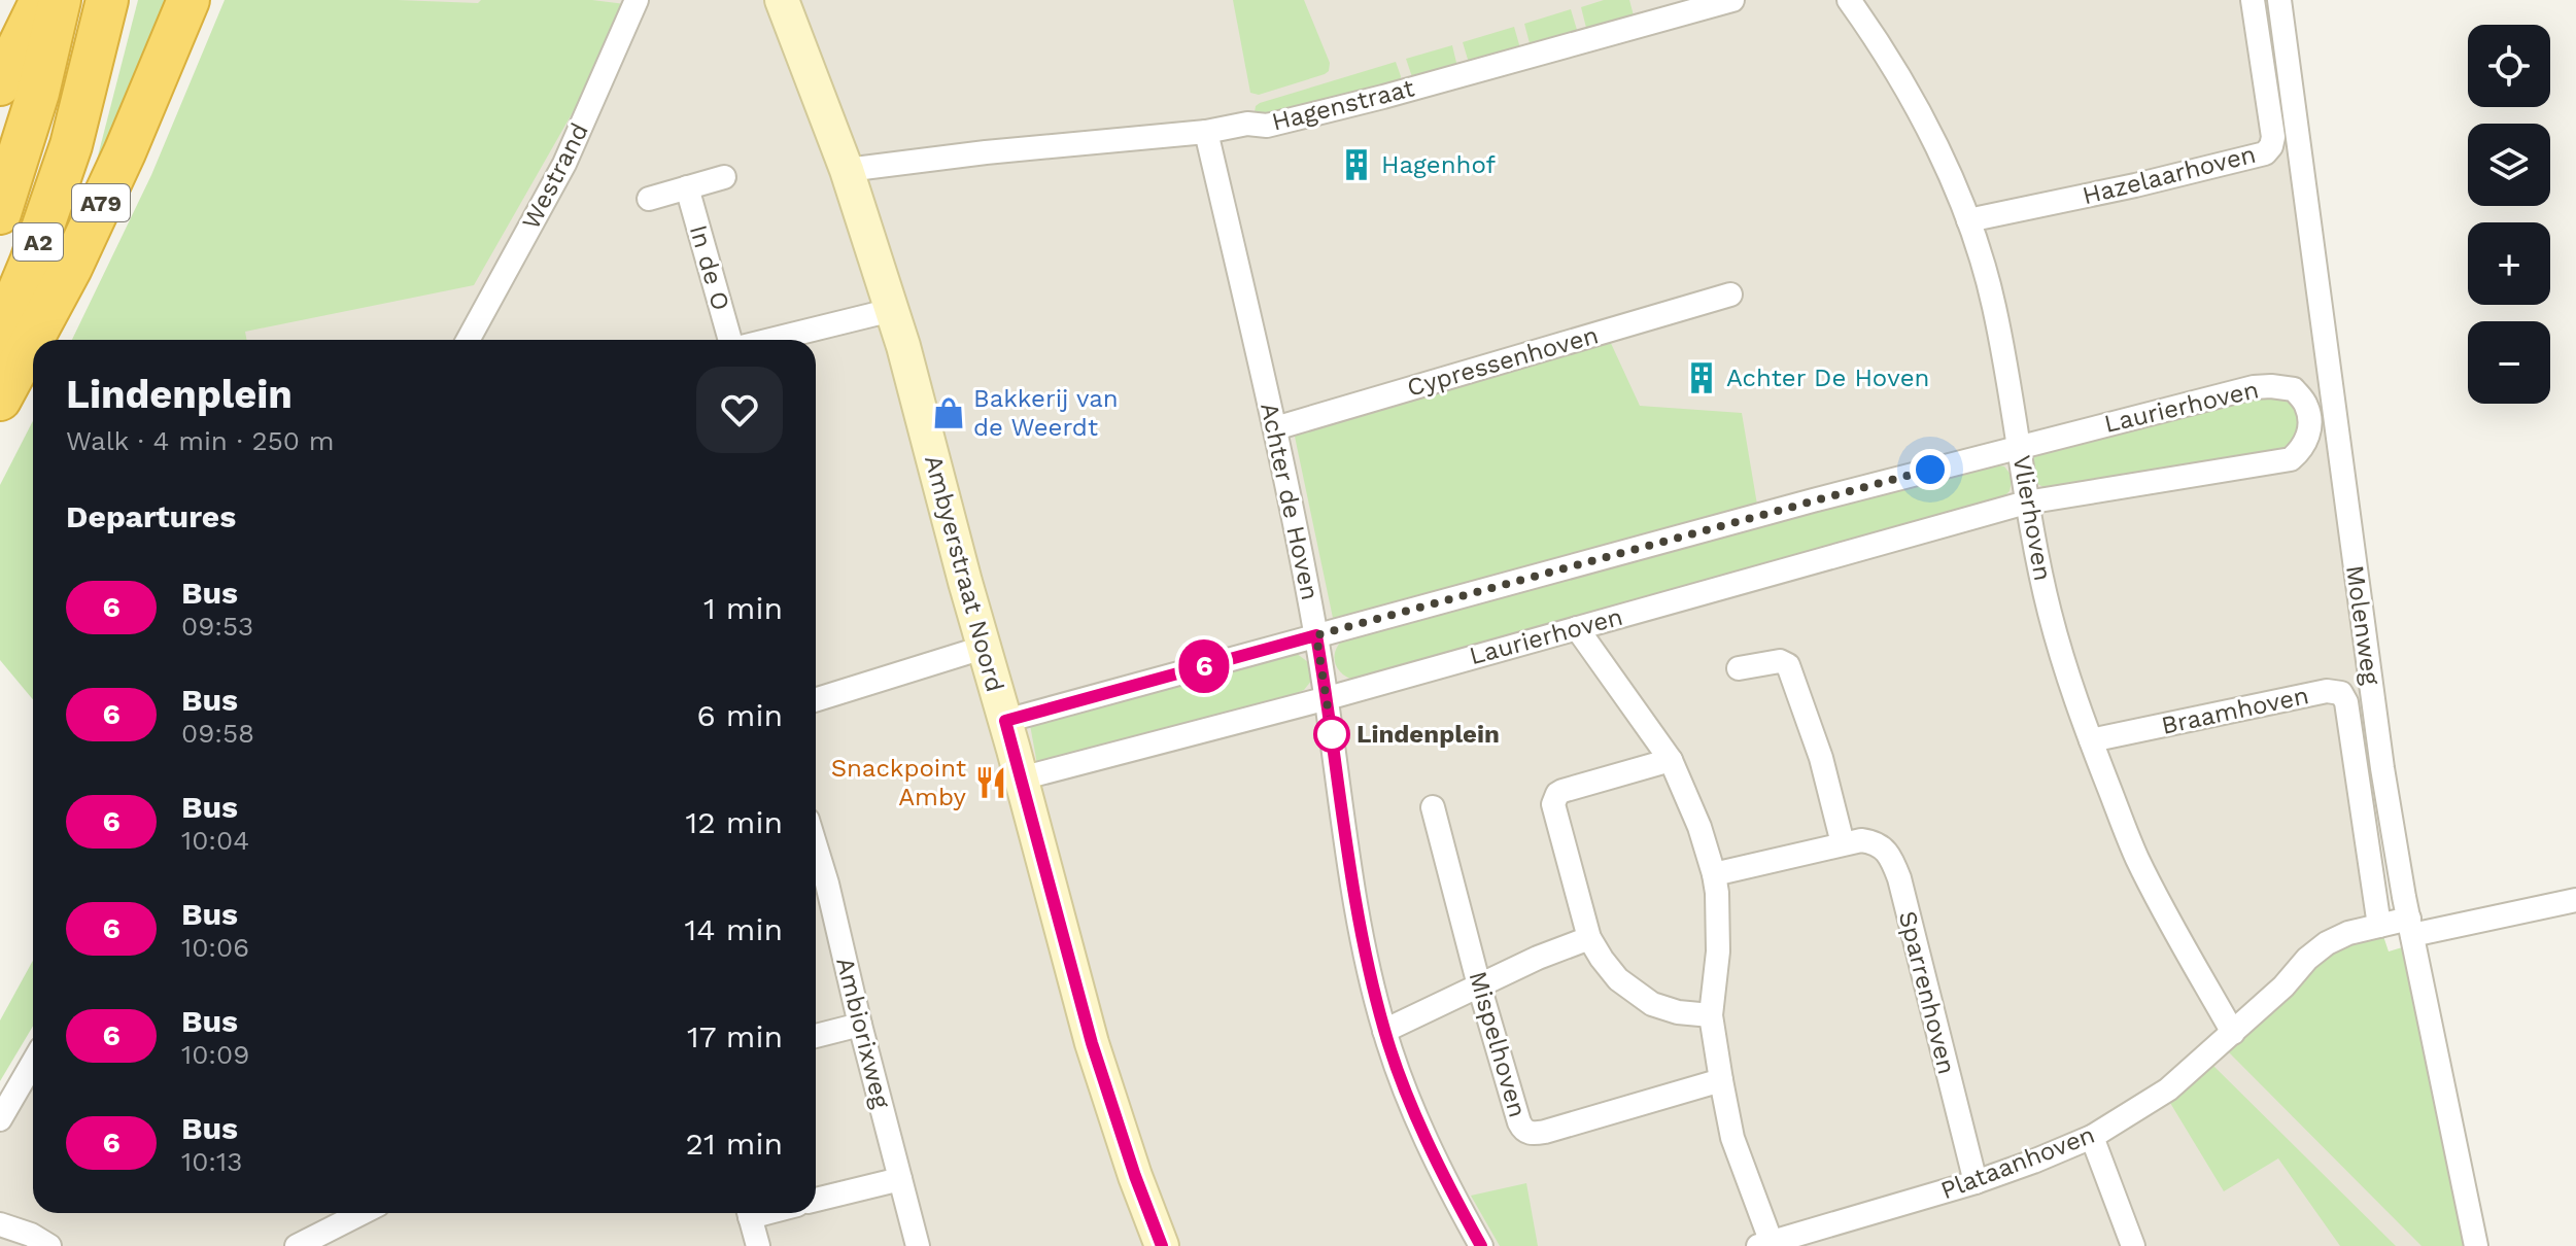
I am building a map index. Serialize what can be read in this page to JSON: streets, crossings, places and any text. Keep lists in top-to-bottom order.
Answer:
{
  "streets": {
    "highway": ["A79", "A2"],
    "street": [
      "Hagenstraat",
      "Hazelaarhoven",
      "Westrand",
      "In de O",
      "Cypressenhoven",
      "Laurierhoven",
      "Achter de Hoven",
      "Vlierhoven",
      "Ambyerstraat Noord",
      "Molenweg",
      "Braamhoven",
      "Sparrenhoven",
      "Ambiorixweg",
      "Mispelhoven",
      "Plataanhoven"
    ]
  },
  "crossings": [
    ["Hagenstraat", "Achter de Hoven"],
    ["Hagenstraat", "Ambyerstraat Noord"],
    ["Hazelaarhoven", "Vlierhoven"],
    ["In de O", "Ambyerstraat Noord"],
    ["Cypressenhoven", "Achter de Hoven"],
    ["Laurierhoven", "Achter de Hoven"],
    ["Laurierhoven", "Vlierhoven"],
    ["Vlierhoven", "Braamhoven"],
    ["Vlierhoven", "Plataanhoven"],
    ["Molenweg", "Plataanhoven"],
    ["Braamhoven", "Plataanhoven"],
    ["Sparrenhoven", "Plataanhoven"]
  ],
  "places": {
    "building": ["Hagenhof", "Achter De Hoven"],
    "shop": ["Bakkerij van de Weerdt"],
    "other": ["Lindenplein"],
    "restaurant": ["Snackpoint Amby"]
  },
  "lines": ["bus line 6"],
  "page": {
    "on_map": "6",
    "map_buttons": ["+", "−"],
    "heading": [
      ["Lindenplein", "Walk · 4 min · 250 m"],
      "Departures"
    ],
    "list": [
      {
        "mark": "6",
        "name": "Bus",
        "note": "09:53",
        "value": "1 min"
      },
      {
        "mark": "6",
        "name": "Bus",
        "note": "09:58",
        "value": "6 min"
      },
      {
        "mark": "6",
        "name": "Bus",
        "note": "10:04",
        "value": "12 min"
      },
      {
        "mark": "6",
        "name": "Bus",
        "note": "10:06",
        "value": "14 min"
      },
      {
        "mark": "6",
        "name": "Bus",
        "note": "10:09",
        "value": "17 min"
      },
      {
        "mark": "6",
        "name": "Bus",
        "note": "10:13",
        "value": "21 min"
      }
    ]
  }
}
